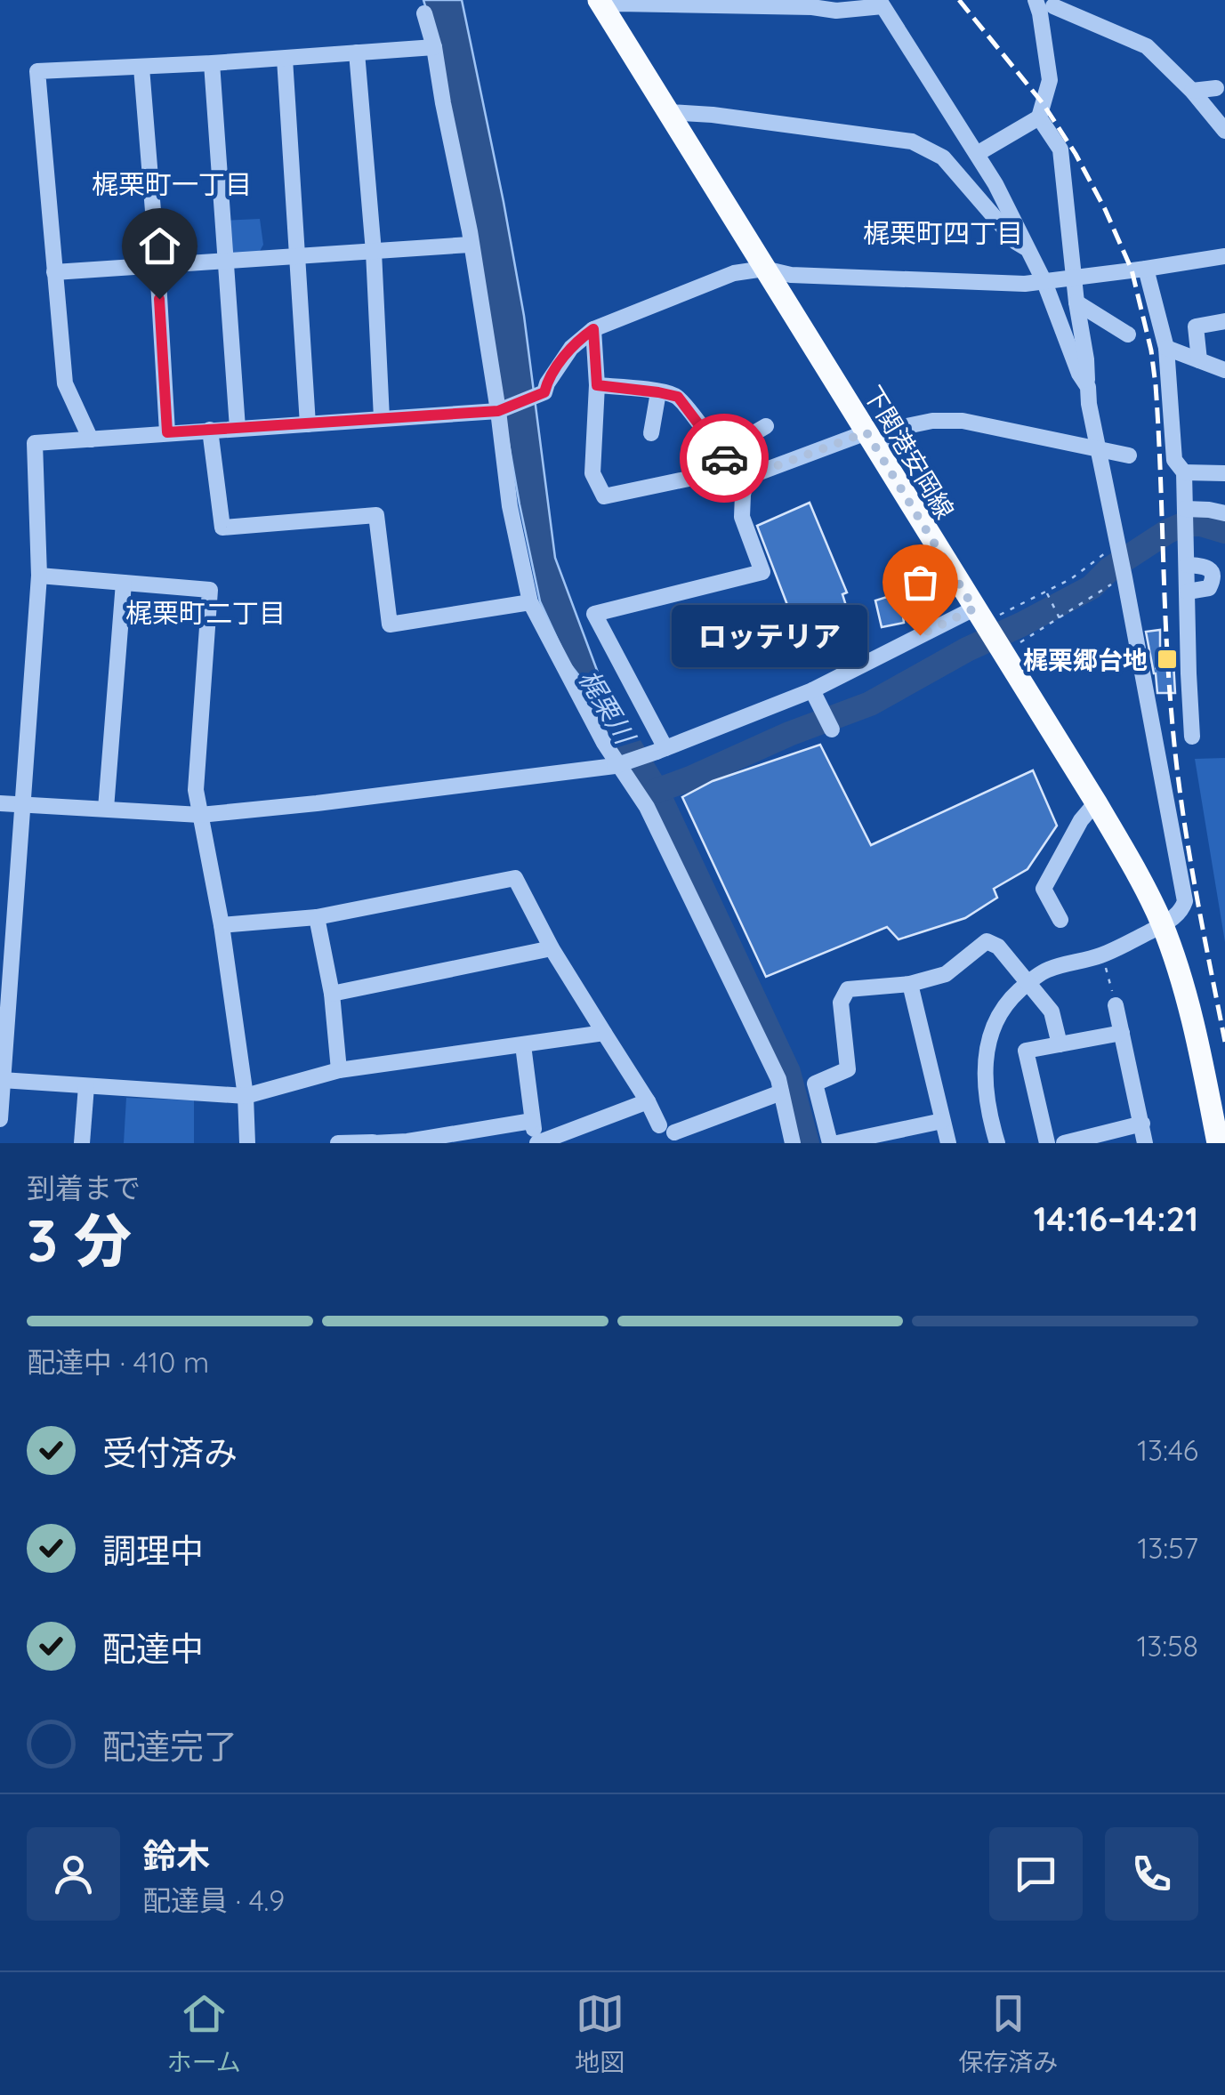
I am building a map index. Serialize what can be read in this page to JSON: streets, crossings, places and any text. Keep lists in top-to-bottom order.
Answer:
{
  "streets": {
    "main road": ["下関港安岡線"]
  },
  "districts": ["梶栗町一丁目", "梶栗町四丁目", "梶栗町二丁目"],
  "water": ["梶栗川"],
  "places": {
    "other": ["ロッテリア"],
    "transit": ["梶栗郷台地"]
  },
  "page": {
    "bubble": "ロッテリア",
    "heading": ["3 分", "到着まで", "14:16–14:21"],
    "panel": ["鈴木", "配達員 · 4.9"],
    "bar": "配達中 · 410 m",
    "list": [
      ["受付済み", "13:46"],
      ["調理中", "13:57"],
      ["配達中", "13:58"],
      "配達完了"
    ],
    "tabs": ["ホーム", "地図", "保存済み"]
  }
}
